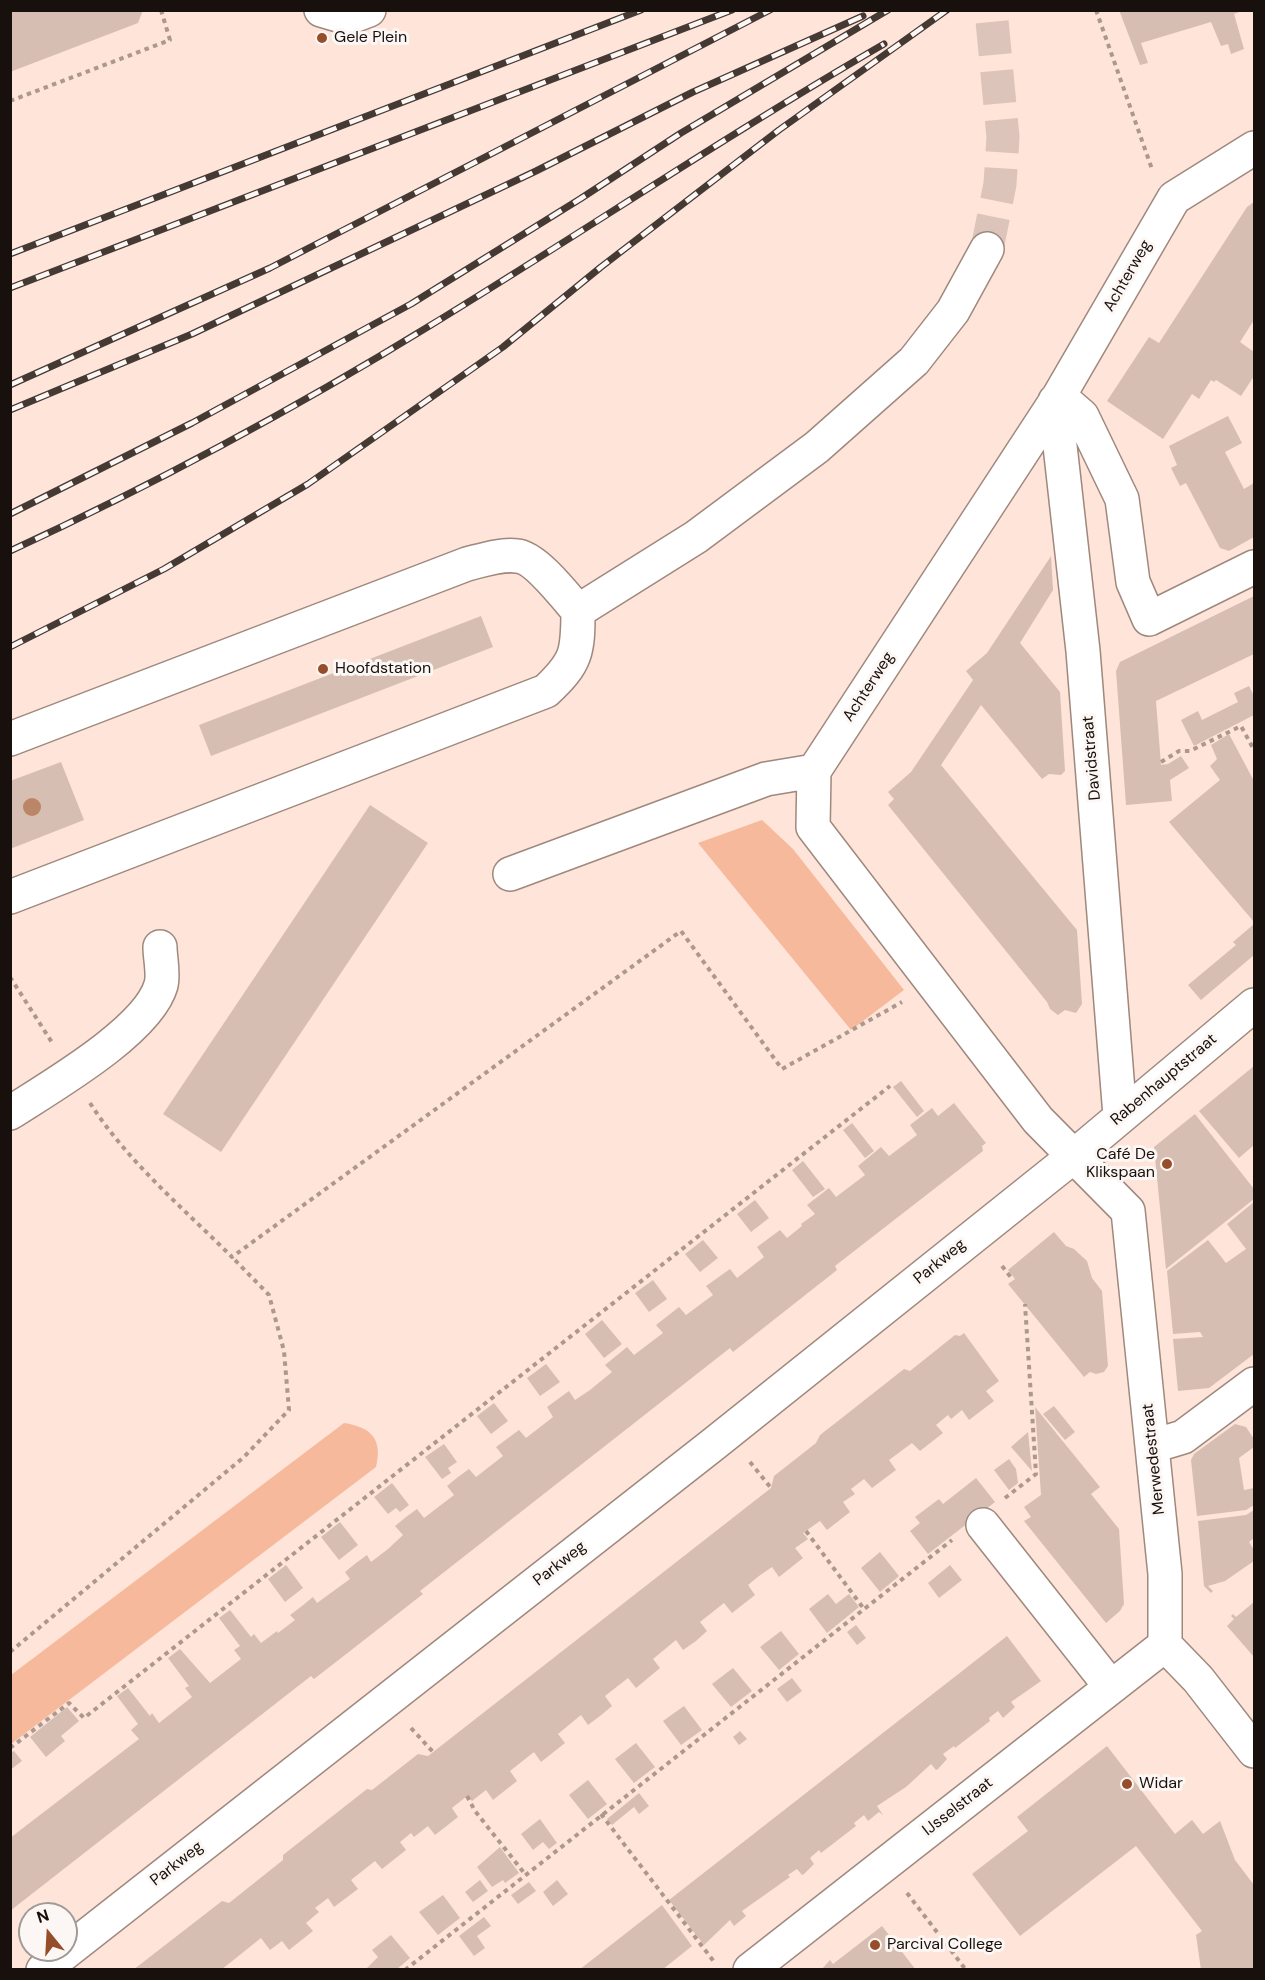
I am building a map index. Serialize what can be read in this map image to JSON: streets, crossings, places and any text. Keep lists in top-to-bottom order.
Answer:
{
  "streets": {
    "street": [
      "Achterweg",
      "Davidstraat",
      "Rabenhauptstraat",
      "Parkweg",
      "Merwedestraat",
      "IJsselstraat"
    ]
  },
  "crossings": [
    ["Achterweg", "Davidstraat"],
    ["Davidstraat", "Rabenhauptstraat"],
    ["Rabenhauptstraat", "Parkweg"],
    ["Rabenhauptstraat", "Merwedestraat"],
    ["Parkweg", "Merwedestraat"],
    ["Merwedestraat", "IJsselstraat"]
  ],
  "places": [
    "Gele Plein",
    "Hoofdstation",
    "Café De Klikspaan",
    "Widar",
    "Parcival College"
  ],
  "north": "top"
}
